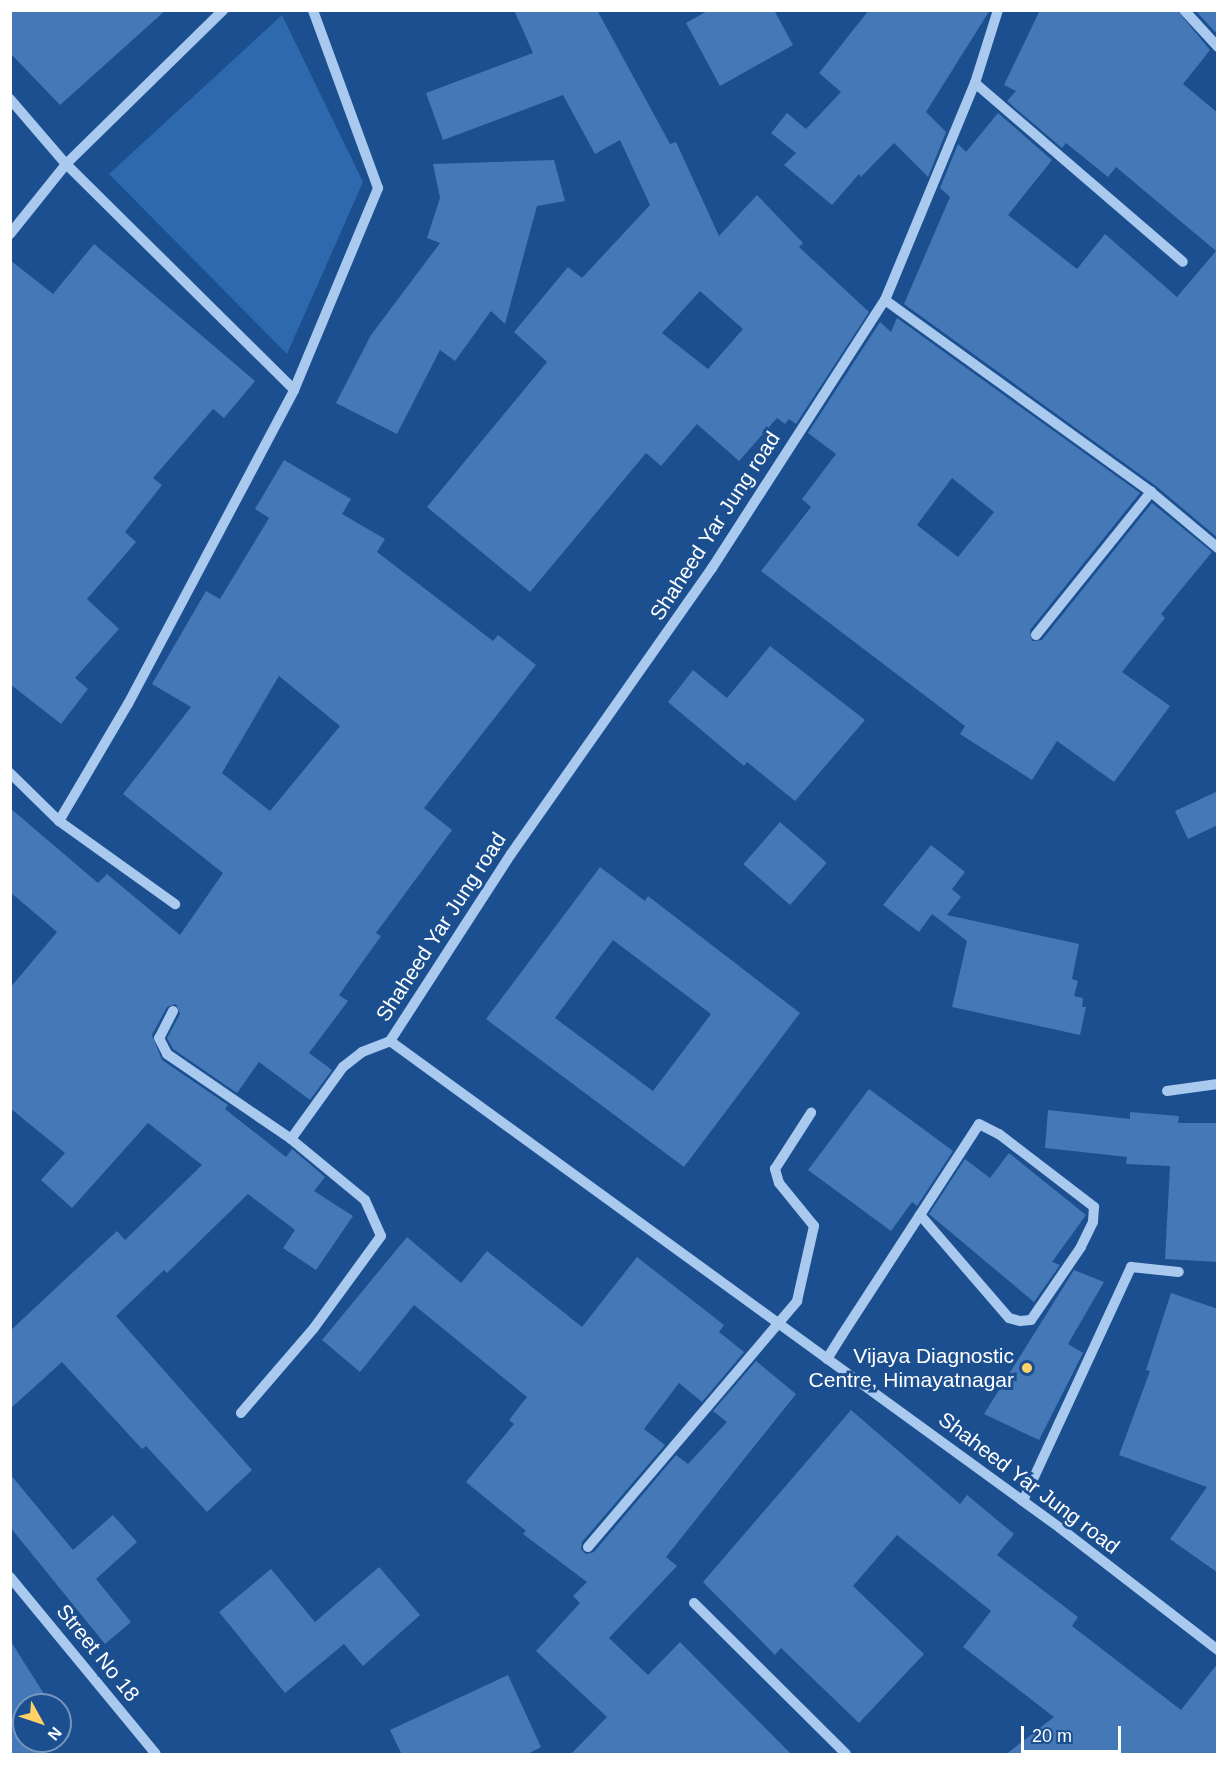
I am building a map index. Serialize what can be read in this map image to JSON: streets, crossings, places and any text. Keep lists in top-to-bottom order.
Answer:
{
  "streets": {
    "street": ["Shaheed Yar Jung road", "Street No 18"]
  },
  "places": ["Vijaya Diagnostic Centre, Himayatnagar"],
  "scale_bar": "20 m",
  "north": "bottom right"
}
